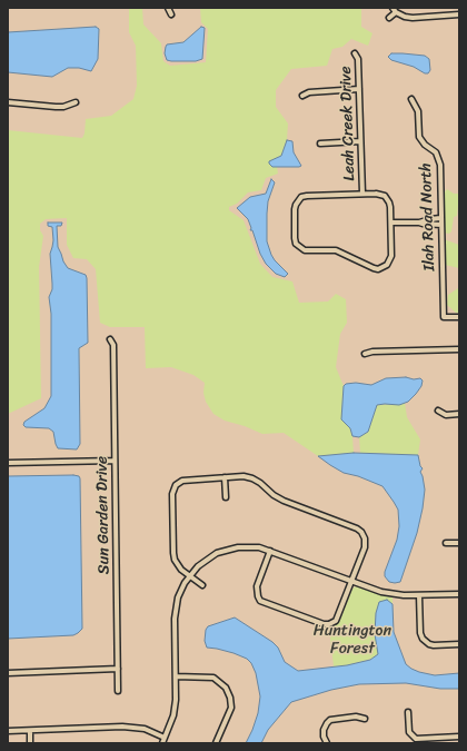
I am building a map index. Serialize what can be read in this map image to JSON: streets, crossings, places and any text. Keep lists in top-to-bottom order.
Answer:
{
  "streets": {
    "street": ["Leah Creek Drive", "Ilah Road North", "Sun Garden Drive"]
  },
  "parks": ["Huntington Forest"]
}
